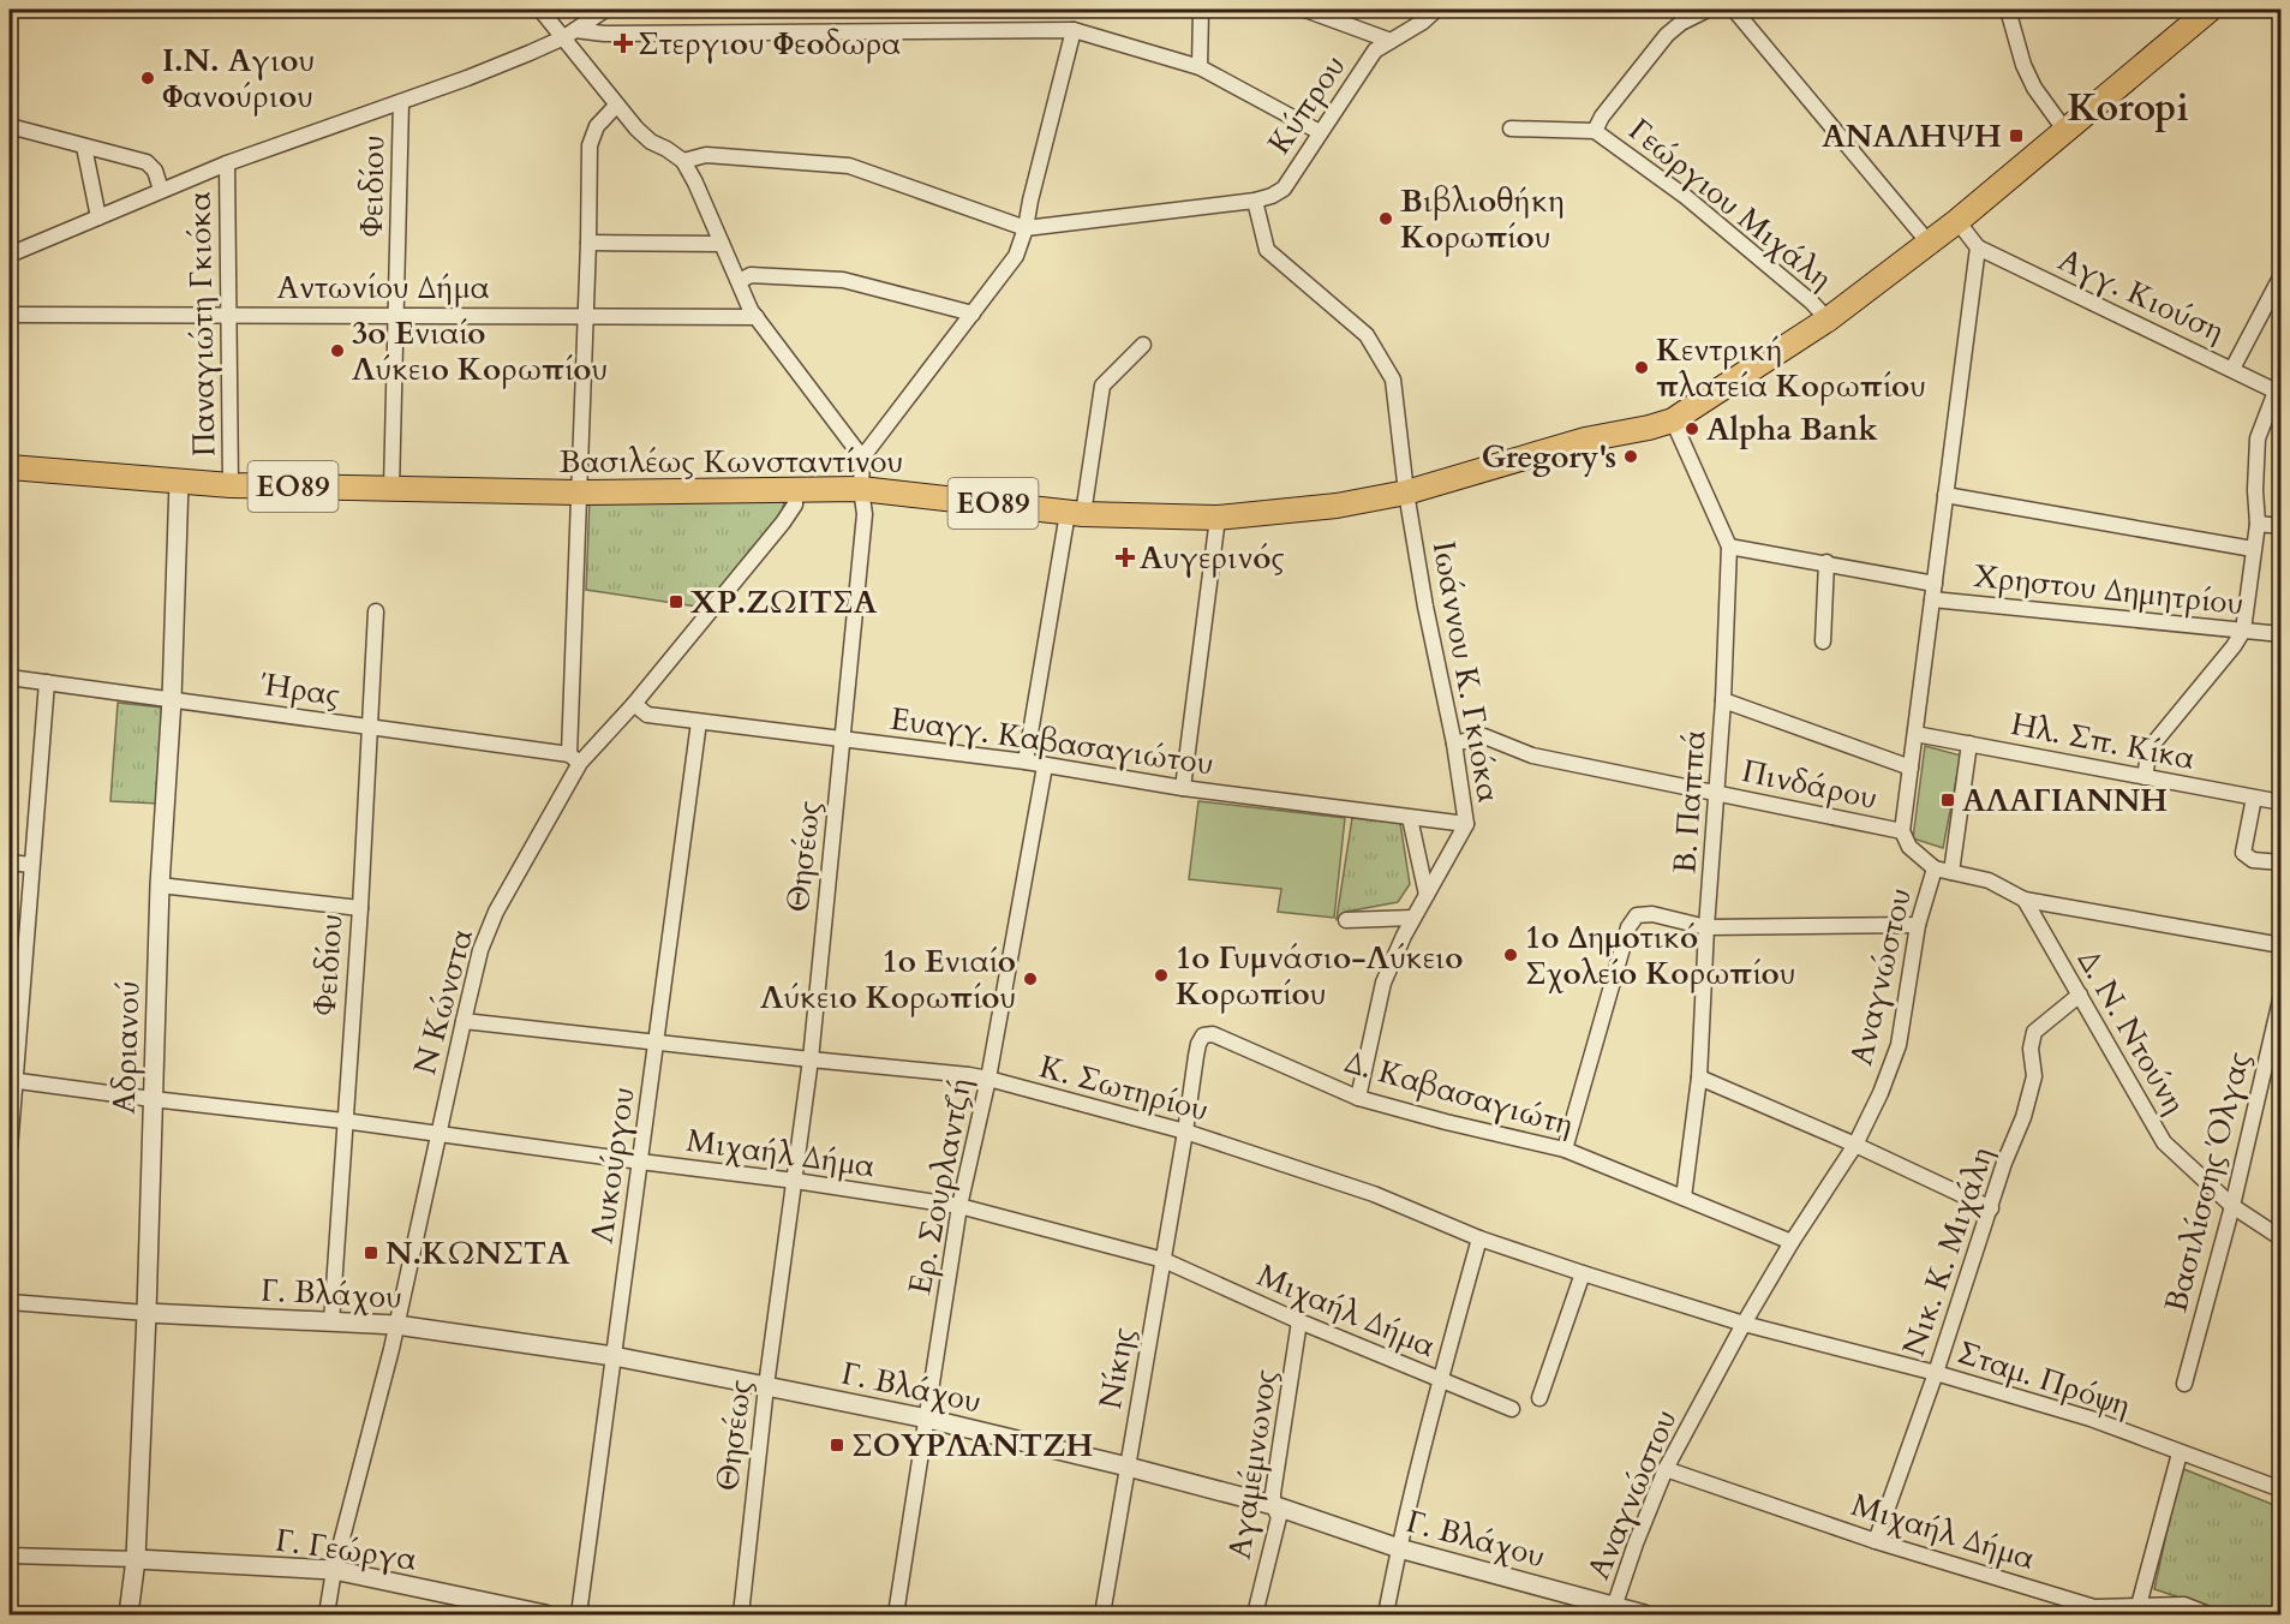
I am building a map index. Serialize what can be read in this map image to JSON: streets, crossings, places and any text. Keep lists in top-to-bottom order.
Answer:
{
  "streets": {
    "main road": ["Βασιλέως Κωνσταντίνου", "ΕΟ89"],
    "street": [
      "Κύπρου",
      "Φειδίου",
      "Γεώργιου Μιχάλη",
      "Αντωνίου Δήμα",
      "Αγγ. Κιούση",
      "Παναγιώτη Γκιόκα",
      "Χρηστου Δημητρίου",
      "Ιωάννου Κ. Γκιόκα",
      "Ήρας",
      "Ευαγγ. Καβασαγιώτου",
      "Ηλ. Σπ. Κίκα",
      "Πινδάρου",
      "Β. Παππά",
      "Θησέως",
      "Αναγνώστου",
      "Ν Κώνστα",
      "Δ. Ν. Ντούνη",
      "Αδριανού",
      "Κ. Σωτηρίου",
      "Δ. Καβασαγιώτη",
      "Μιχαήλ Δήμα",
      "Λυκούργου",
      "Βασιλίσσης Όλγας",
      "Ερ. Σουρλαντζή",
      "Νικ. Κ. Μιχάλη",
      "Γ. Βλάχου",
      "Νίκης",
      "Σταμ. Πρόψη",
      "Αγαμέμνωνος",
      "Γ. Γεώργα"
    ]
  },
  "crossings": [
    ["Κύπρου", "Ιωάννου Κ. Γκιόκα"],
    ["Φειδίου", "Αντωνίου Δήμα"],
    ["Φειδίου", "Βασιλέως Κωνσταντίνου"],
    ["Φειδίου", "Ήρας"],
    ["Φειδίου", "Μιχαήλ Δήμα"],
    ["Φειδίου", "Γ. Βλάχου"],
    ["Γεώργιου Μιχάλη", "Βασιλέως Κωνσταντίνου"],
    ["Αντωνίου Δήμα", "Παναγιώτη Γκιόκα"],
    ["Παναγιώτη Γκιόκα", "Βασιλέως Κωνσταντίνου"],
    ["Βασιλέως Κωνσταντίνου", "Ιωάννου Κ. Γκιόκα"],
    ["Βασιλέως Κωνσταντίνου", "Β. Παππά"],
    ["Βασιλέως Κωνσταντίνου", "Θησέως"],
    ["Βασιλέως Κωνσταντίνου", "Ν Κώνστα"],
    ["Βασιλέως Κωνσταντίνου", "Αδριανού"],
    ["Χρηστου Δημητρίου", "Β. Παππά"],
    ["Ιωάννου Κ. Γκιόκα", "Ευαγγ. Καβασαγιώτου"],
    ["Ιωάννου Κ. Γκιόκα", "Πινδάρου"],
    ["Ιωάννου Κ. Γκιόκα", "Δ. Καβασαγιώτη"],
    ["Ήρας", "Ν Κώνστα"],
    ["Ήρας", "Αδριανού"],
    ["Ευαγγ. Καβασαγιώτου", "Θησέως"],
    ["Ευαγγ. Καβασαγιώτου", "Ν Κώνστα"],
    ["Ευαγγ. Καβασαγιώτου", "Λυκούργου"],
    ["Ευαγγ. Καβασαγιώτου", "Ερ. Σουρλαντζή"],
    ["Πινδάρου", "Β. Παππά"],
    ["Πινδάρου", "Αναγνώστου"],
    ["Β. Παππά", "Δ. Καβασαγιώτη"],
    ["Θησέως", "Κ. Σωτηρίου"],
    ["Θησέως", "Μιχαήλ Δήμα"],
    ["Θησέως", "Γ. Βλάχου"],
    ["Αναγνώστου", "Κ. Σωτηρίου"],
    ["Αναγνώστου", "Δ. Καβασαγιώτη"],
    ["Αναγνώστου", "Μιχαήλ Δήμα"],
    ["Αναγνώστου", "Γ. Βλάχου"],
    ["Αναγνώστου", "Σταμ. Πρόψη"],
    ["Ν Κώνστα", "Κ. Σωτηρίου"],
    ["Ν Κώνστα", "Μιχαήλ Δήμα"],
    ["Ν Κώνστα", "Γ. Βλάχου"],
    ["Ν Κώνστα", "Γ. Γεώργα"],
    ["Δ. Ν. Ντούνη", "Βασιλίσσης Όλγας"],
    ["Δ. Ν. Ντούνη", "Νικ. Κ. Μιχάλη"],
    ["Αδριανού", "Μιχαήλ Δήμα"],
    ["Αδριανού", "Γ. Βλάχου"],
    ["Αδριανού", "Γ. Γεώργα"],
    ["Κ. Σωτηρίου", "Δ. Καβασαγιώτη"],
    ["Κ. Σωτηρίου", "Λυκούργου"],
    ["Κ. Σωτηρίου", "Ερ. Σουρλαντζή"],
    ["Κ. Σωτηρίου", "Νίκης"],
    ["Κ. Σωτηρίου", "Σταμ. Πρόψη"],
    ["Δ. Καβασαγιώτη", "Νίκης"],
    ["Μιχαήλ Δήμα", "Λυκούργου"],
    ["Μιχαήλ Δήμα", "Ερ. Σουρλαντζή"],
    ["Μιχαήλ Δήμα", "Νικ. Κ. Μιχάλη"],
    ["Μιχαήλ Δήμα", "Νίκης"],
    ["Μιχαήλ Δήμα", "Αγαμέμνωνος"],
    ["Λυκούργου", "Γ. Βλάχου"],
    ["Ερ. Σουρλαντζή", "Γ. Βλάχου"],
    ["Νικ. Κ. Μιχάλη", "Σταμ. Πρόψη"],
    ["Γ. Βλάχου", "Νίκης"],
    ["Γ. Βλάχου", "Αγαμέμνωνος"]
  ],
  "districts": ["Koropi"],
  "places": {
    "health": ["Στεργιου Φεοδωρα", "Αυγερινός"],
    "other": [
      "Ι.Ν. Αγιου Φανούριου",
      "Βιβλιοθήκη Κορωπίου",
      "3ο Ενιαίο Λύκειο Κορωπίου",
      "Κεντρική πλατεία Κορωπίου",
      "Alpha Bank",
      "Gregory's",
      "1ο Δημοτικό Σχολείο Κορωπίου",
      "1ο Γυμνάσιο-Λύκειο Κορωπίου",
      "1ο Ενιαίο Λύκειο Κορωπίου"
    ],
    "transit": [
      "ΑΝΑΛΗΨΗ",
      "ΧΡ.ΖΩΙΤΣΑ",
      "ΑΛΑΓΙΑΝΝΗ",
      "Ν.ΚΩΝΣΤΑ",
      "ΣΟΥΡΛΑΝΤΖΗ"
    ]
  }
}
